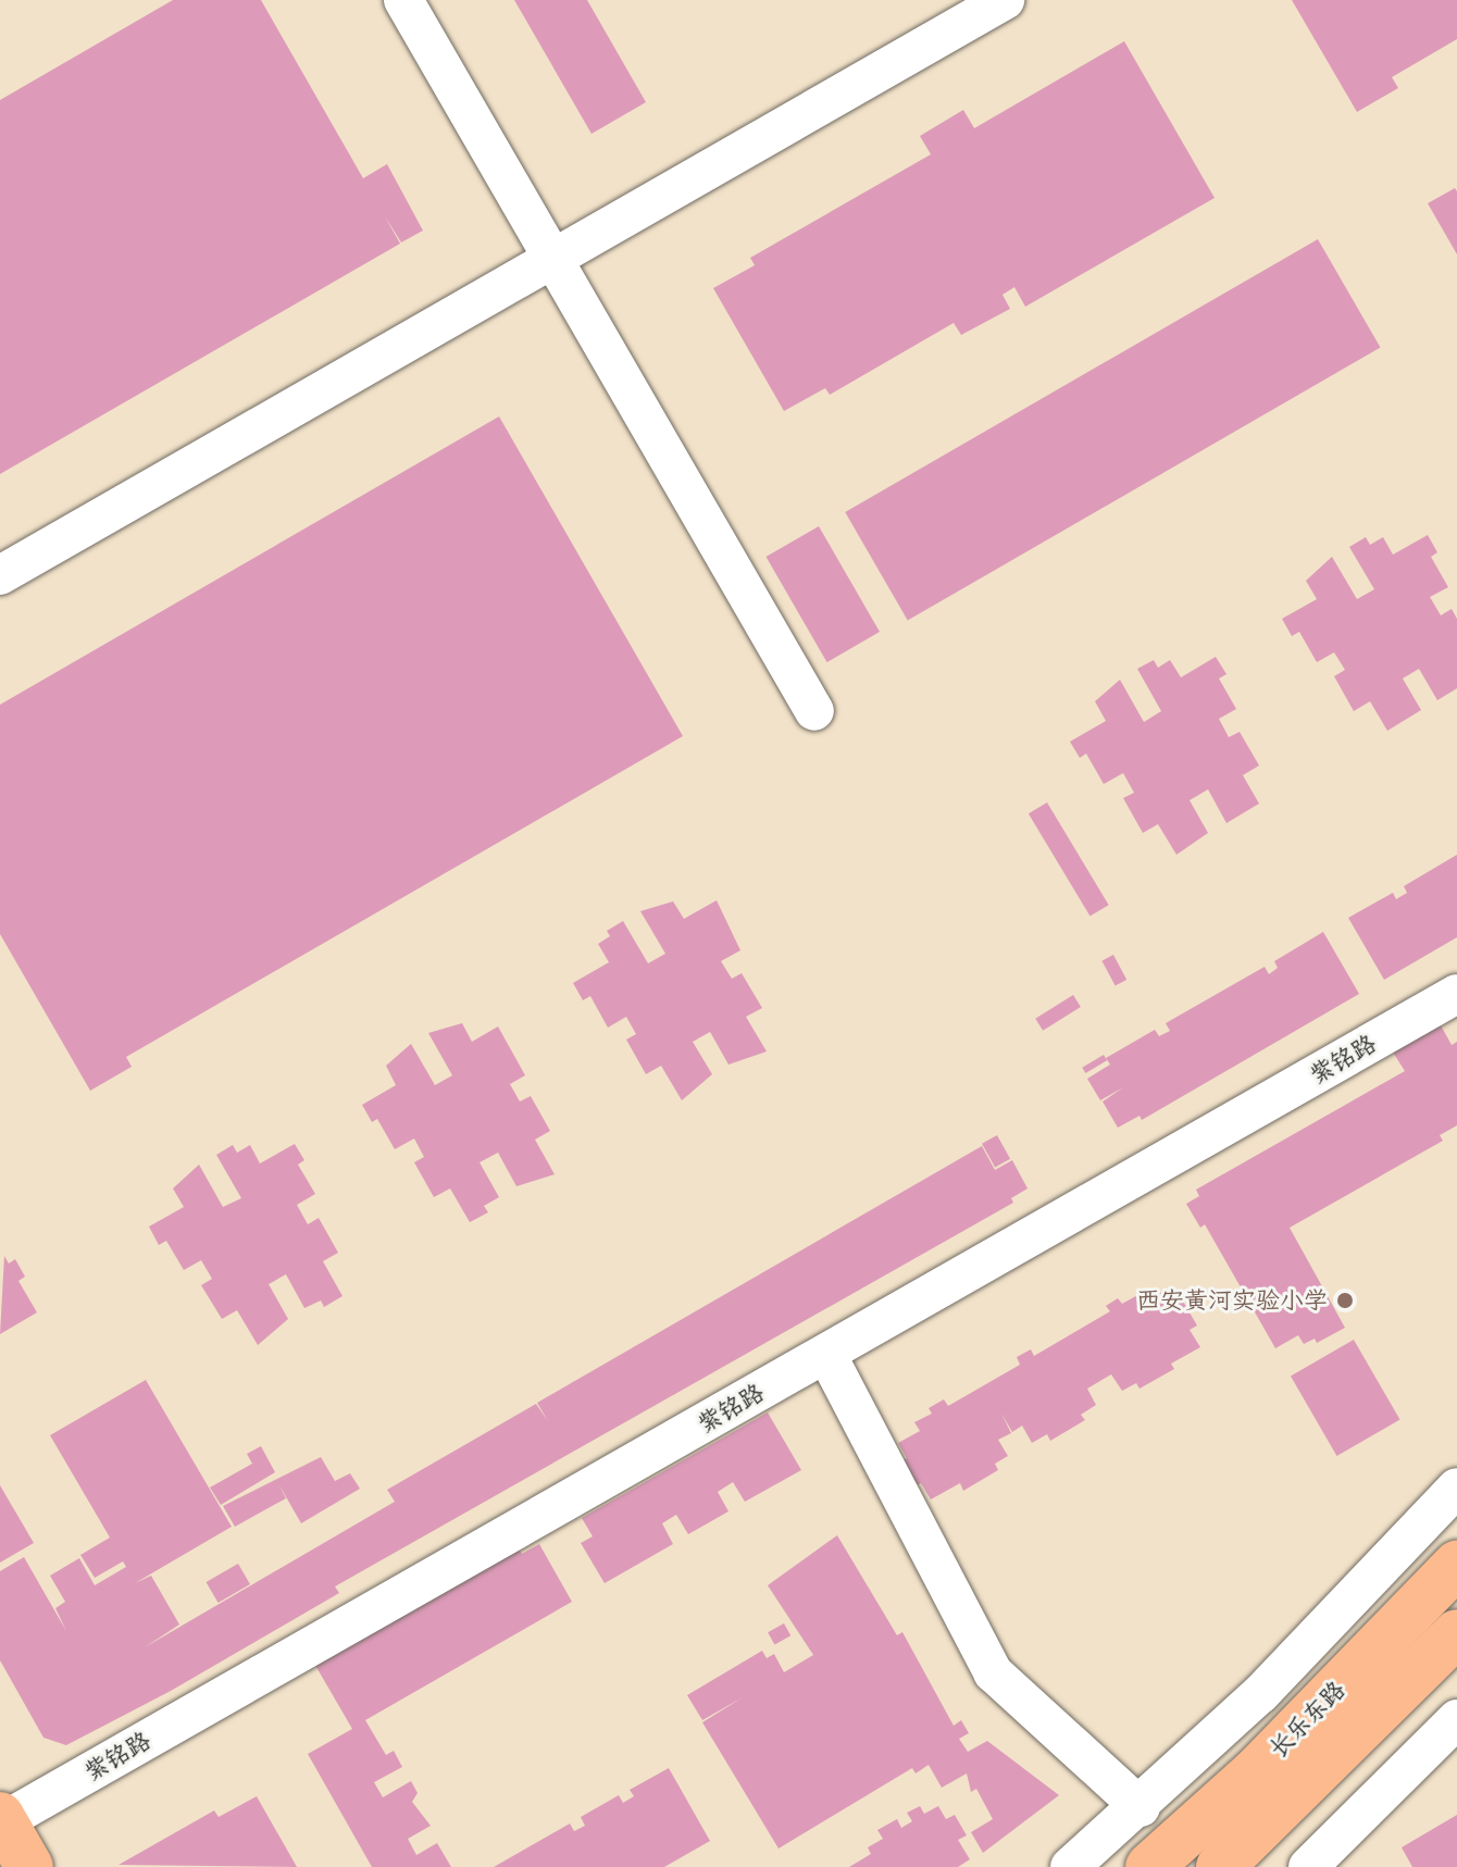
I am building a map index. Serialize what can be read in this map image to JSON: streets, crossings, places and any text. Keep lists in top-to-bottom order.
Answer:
{
  "streets": {
    "main road": ["长乐东路"],
    "street": ["紫铭路"]
  },
  "places": ["西安黄河实验小学"]
}
